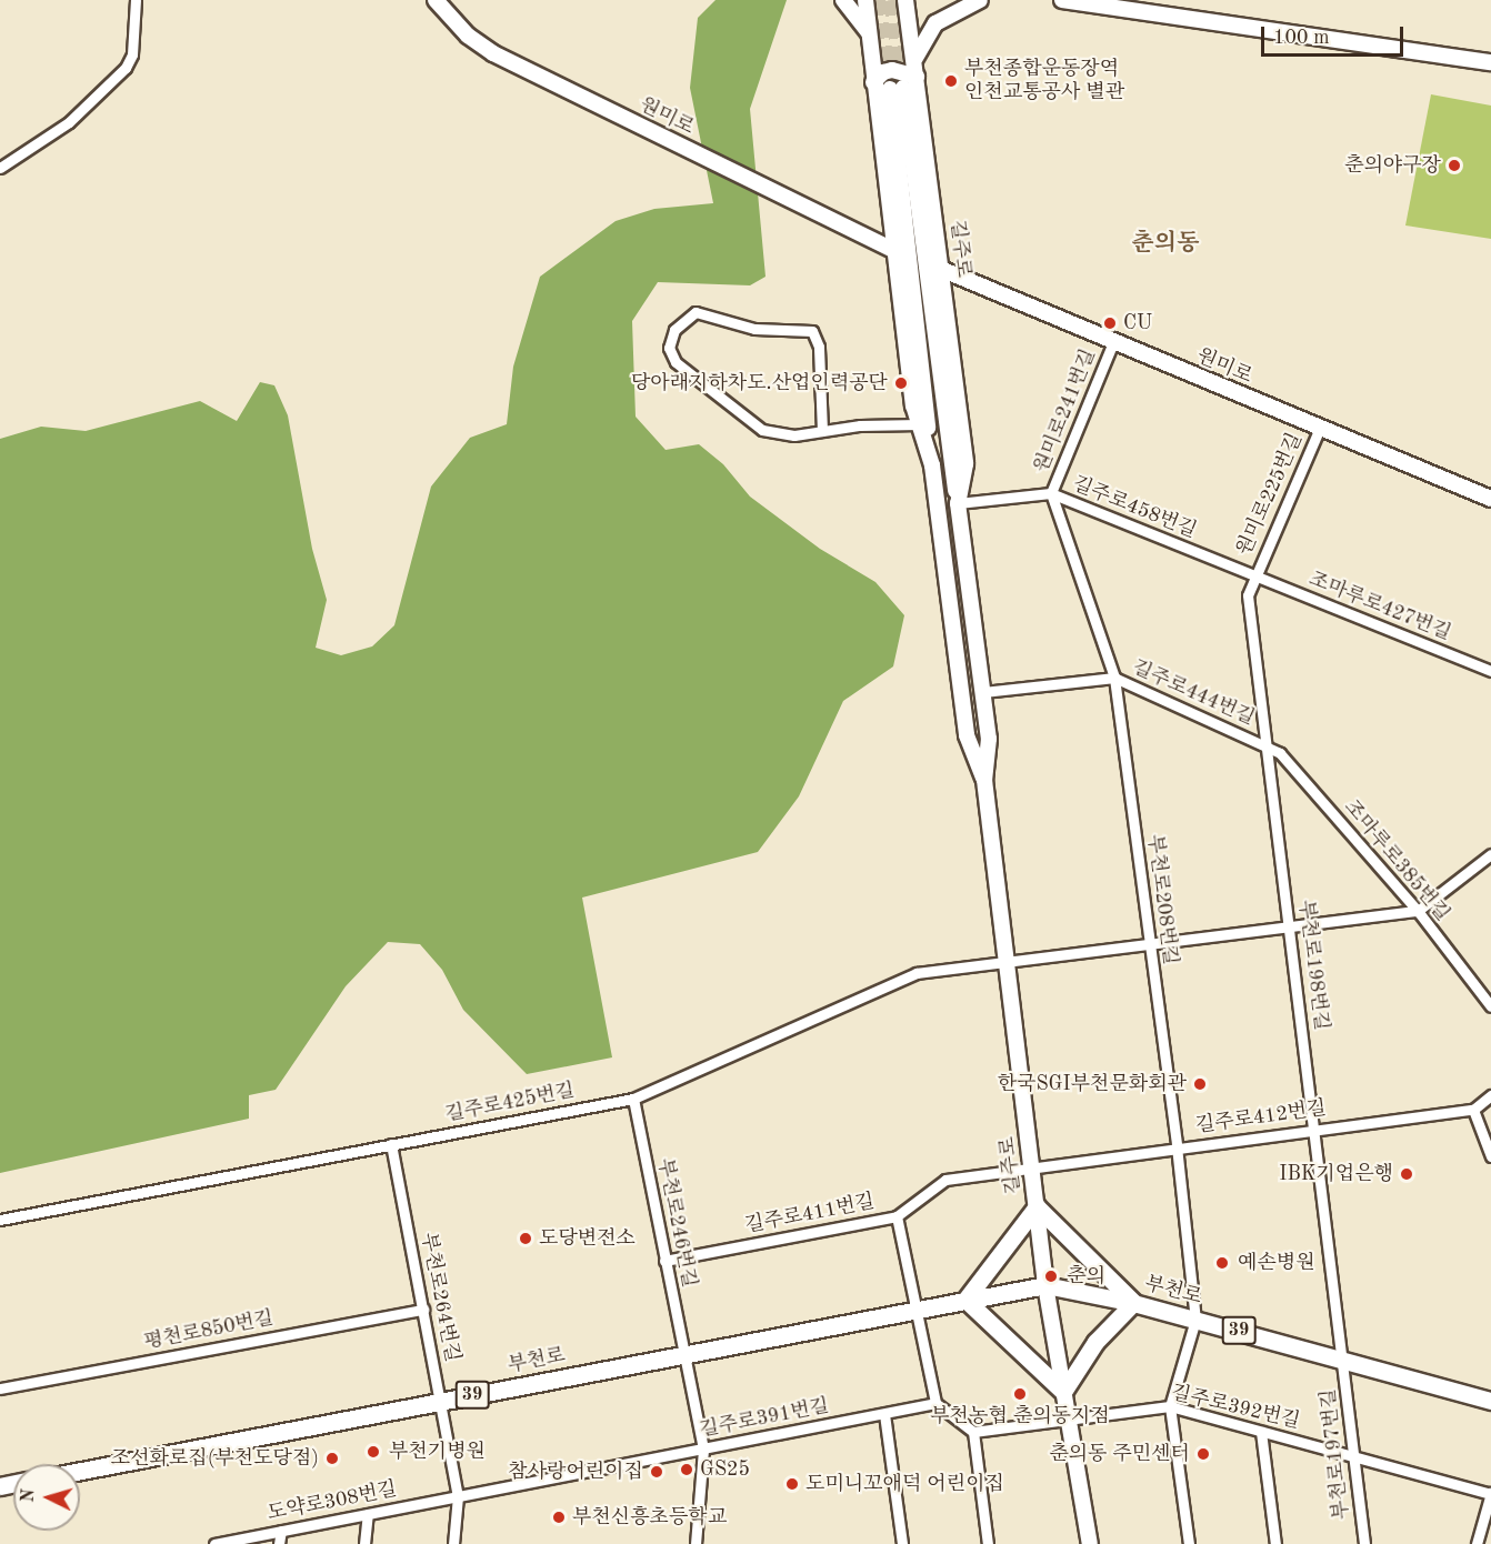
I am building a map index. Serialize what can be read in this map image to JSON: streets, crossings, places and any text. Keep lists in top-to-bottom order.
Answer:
{
  "streets": {
    "main road": ["부천로", "39"],
    "street": [
      "원미로",
      "길주로",
      "원미로241번길",
      "원미로225번길",
      "길주로458번길",
      "조마루로427번길",
      "길주로444번길",
      "조마루로385번길",
      "부천로208번길",
      "부천로198번길",
      "길주로425번길",
      "길주로412번길",
      "길주로411번길",
      "부천로246번길",
      "부천로264번길",
      "평천로850번길",
      "길주로392번길",
      "길주로391번길",
      "부천로197번길",
      "도약로308번길"
    ]
  },
  "crossings": [
    ["원미로", "길주로"],
    ["원미로", "원미로241번길"],
    ["원미로", "원미로225번길"],
    ["길주로", "길주로458번길"],
    ["길주로", "길주로444번길"],
    ["길주로", "길주로425번길"],
    ["길주로", "길주로412번길"],
    ["길주로", "길주로411번길"],
    ["길주로", "부천로"],
    ["길주로", "길주로392번길"],
    ["원미로241번길", "길주로458번길"],
    ["원미로241번길", "부천로208번길"],
    ["원미로225번길", "길주로458번길"],
    ["원미로225번길", "조마루로427번길"],
    ["원미로225번길", "부천로198번길"],
    ["길주로458번길", "조마루로427번길"],
    ["길주로458번길", "부천로208번길"],
    ["길주로458번길", "부천로198번길"],
    ["조마루로427번길", "부천로198번길"],
    ["길주로444번길", "조마루로385번길"],
    ["길주로444번길", "부천로208번길"],
    ["길주로444번길", "부천로198번길"],
    ["조마루로385번길", "부천로198번길"],
    ["조마루로385번길", "길주로425번길"],
    ["부천로208번길", "길주로425번길"],
    ["부천로208번길", "길주로412번길"],
    ["부천로208번길", "부천로"],
    ["부천로198번길", "길주로425번길"],
    ["부천로198번길", "길주로412번길"],
    ["부천로198번길", "부천로"],
    ["부천로198번길", "부천로197번길"],
    ["길주로425번길", "부천로246번길"],
    ["길주로425번길", "부천로264번길"],
    ["길주로412번길", "길주로411번길"],
    ["길주로411번길", "부천로246번길"],
    ["부천로246번길", "부천로"],
    ["부천로246번길", "길주로391번길"],
    ["부천로", "부천로264번길"],
    ["부천로", "부천로197번길"],
    ["부천로264번길", "평천로850번길"],
    ["부천로264번길", "길주로391번길"],
    ["부천로264번길", "도약로308번길"],
    ["길주로392번길", "부천로197번길"],
    ["길주로391번길", "도약로308번길"]
  ],
  "districts": ["춘의동"],
  "places": [
    "부천종합운동장역 인천교통공사 별관",
    "춘의야구장",
    "CU",
    "당아래지하차도.산업인력공단",
    "한국SGI부천문화회관",
    "IBK기업은행",
    "도당변전소",
    "예손병원",
    "춘의",
    "부천농협 춘의동지점",
    "부천기병원",
    "춘의동 주민센터",
    "조선화로집(부천도당점)",
    "GS25",
    "참사랑어린이집",
    "도미니꼬애덕 어린이집",
    "부천신흥초등학교"
  ],
  "scale_bar": "100 m",
  "north": "left"
}
